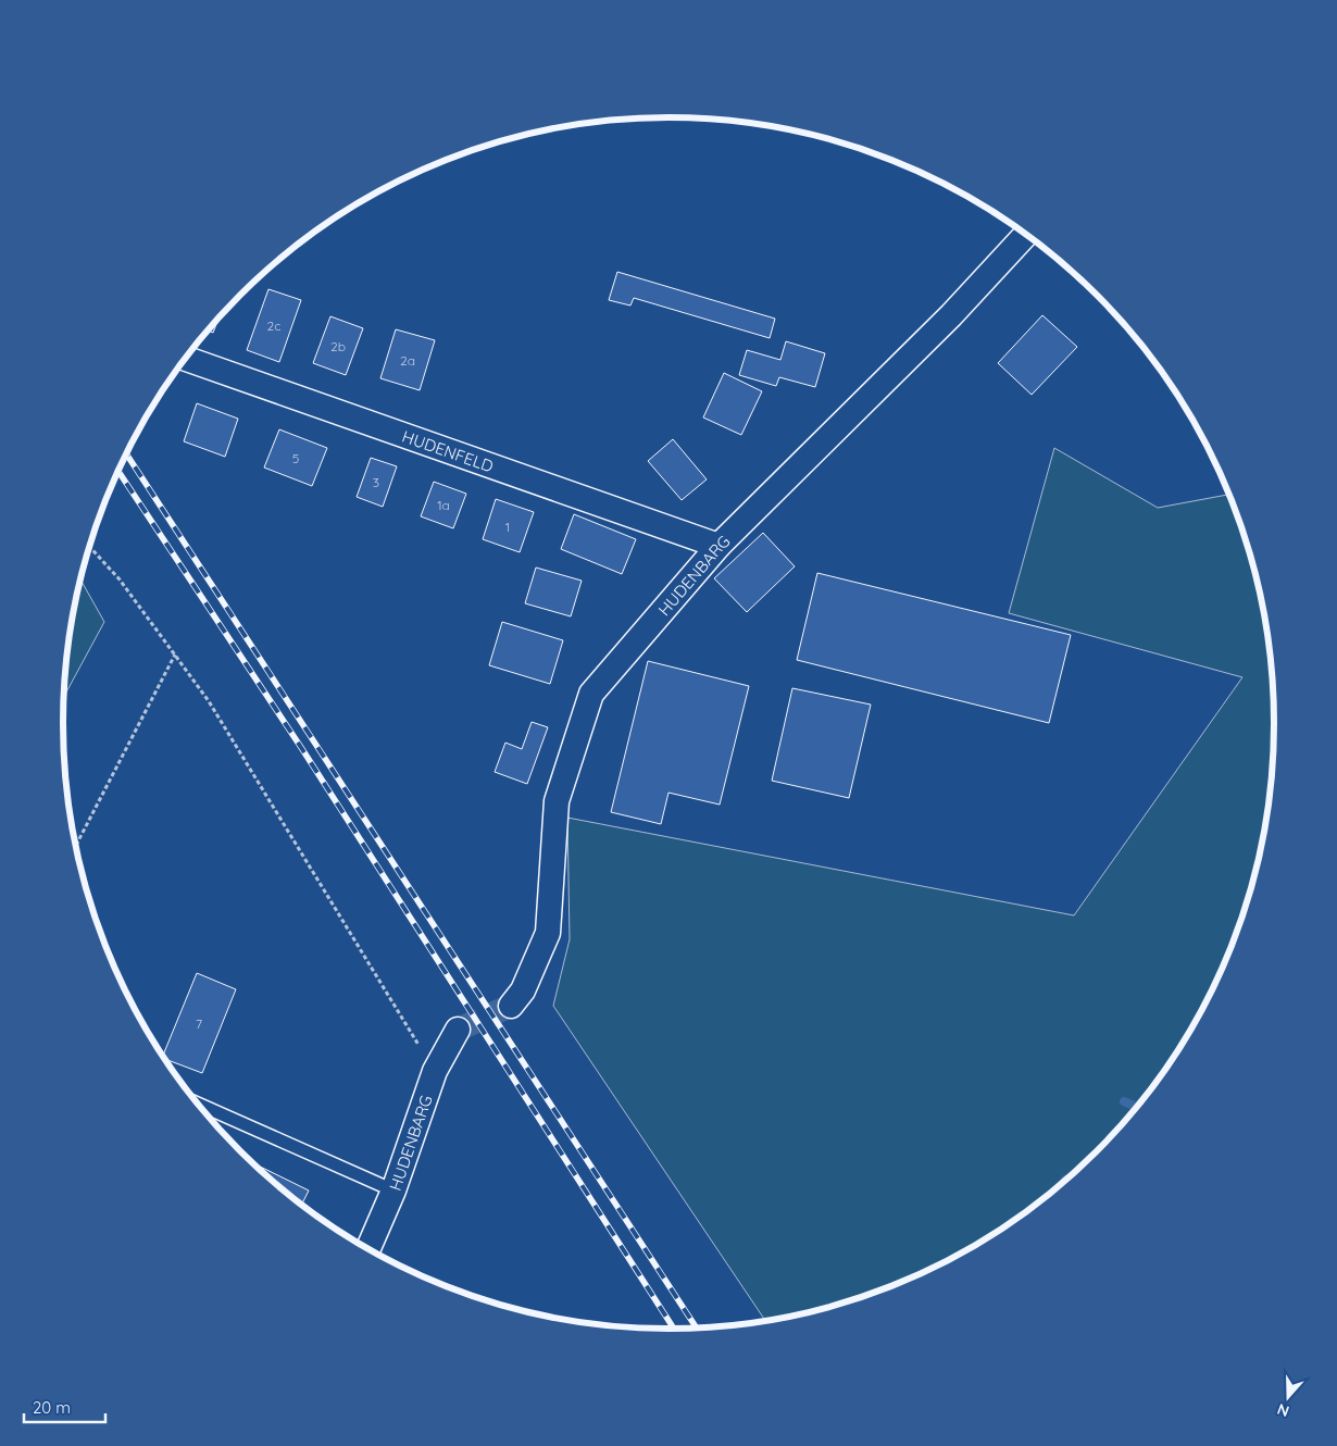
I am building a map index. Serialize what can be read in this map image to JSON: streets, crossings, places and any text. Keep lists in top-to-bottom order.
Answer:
{
  "streets": {
    "street": ["HUDENFELD", "HUDENBARG"]
  },
  "crossings": [
    ["HUDENFELD", "HUDENBARG"]
  ],
  "house_numbers": [
    "2c",
    "2b",
    "2a",
    "5",
    "3",
    "1a",
    "1",
    "7"
  ],
  "scale_bar": "20 m",
  "north": "bottom"
}
